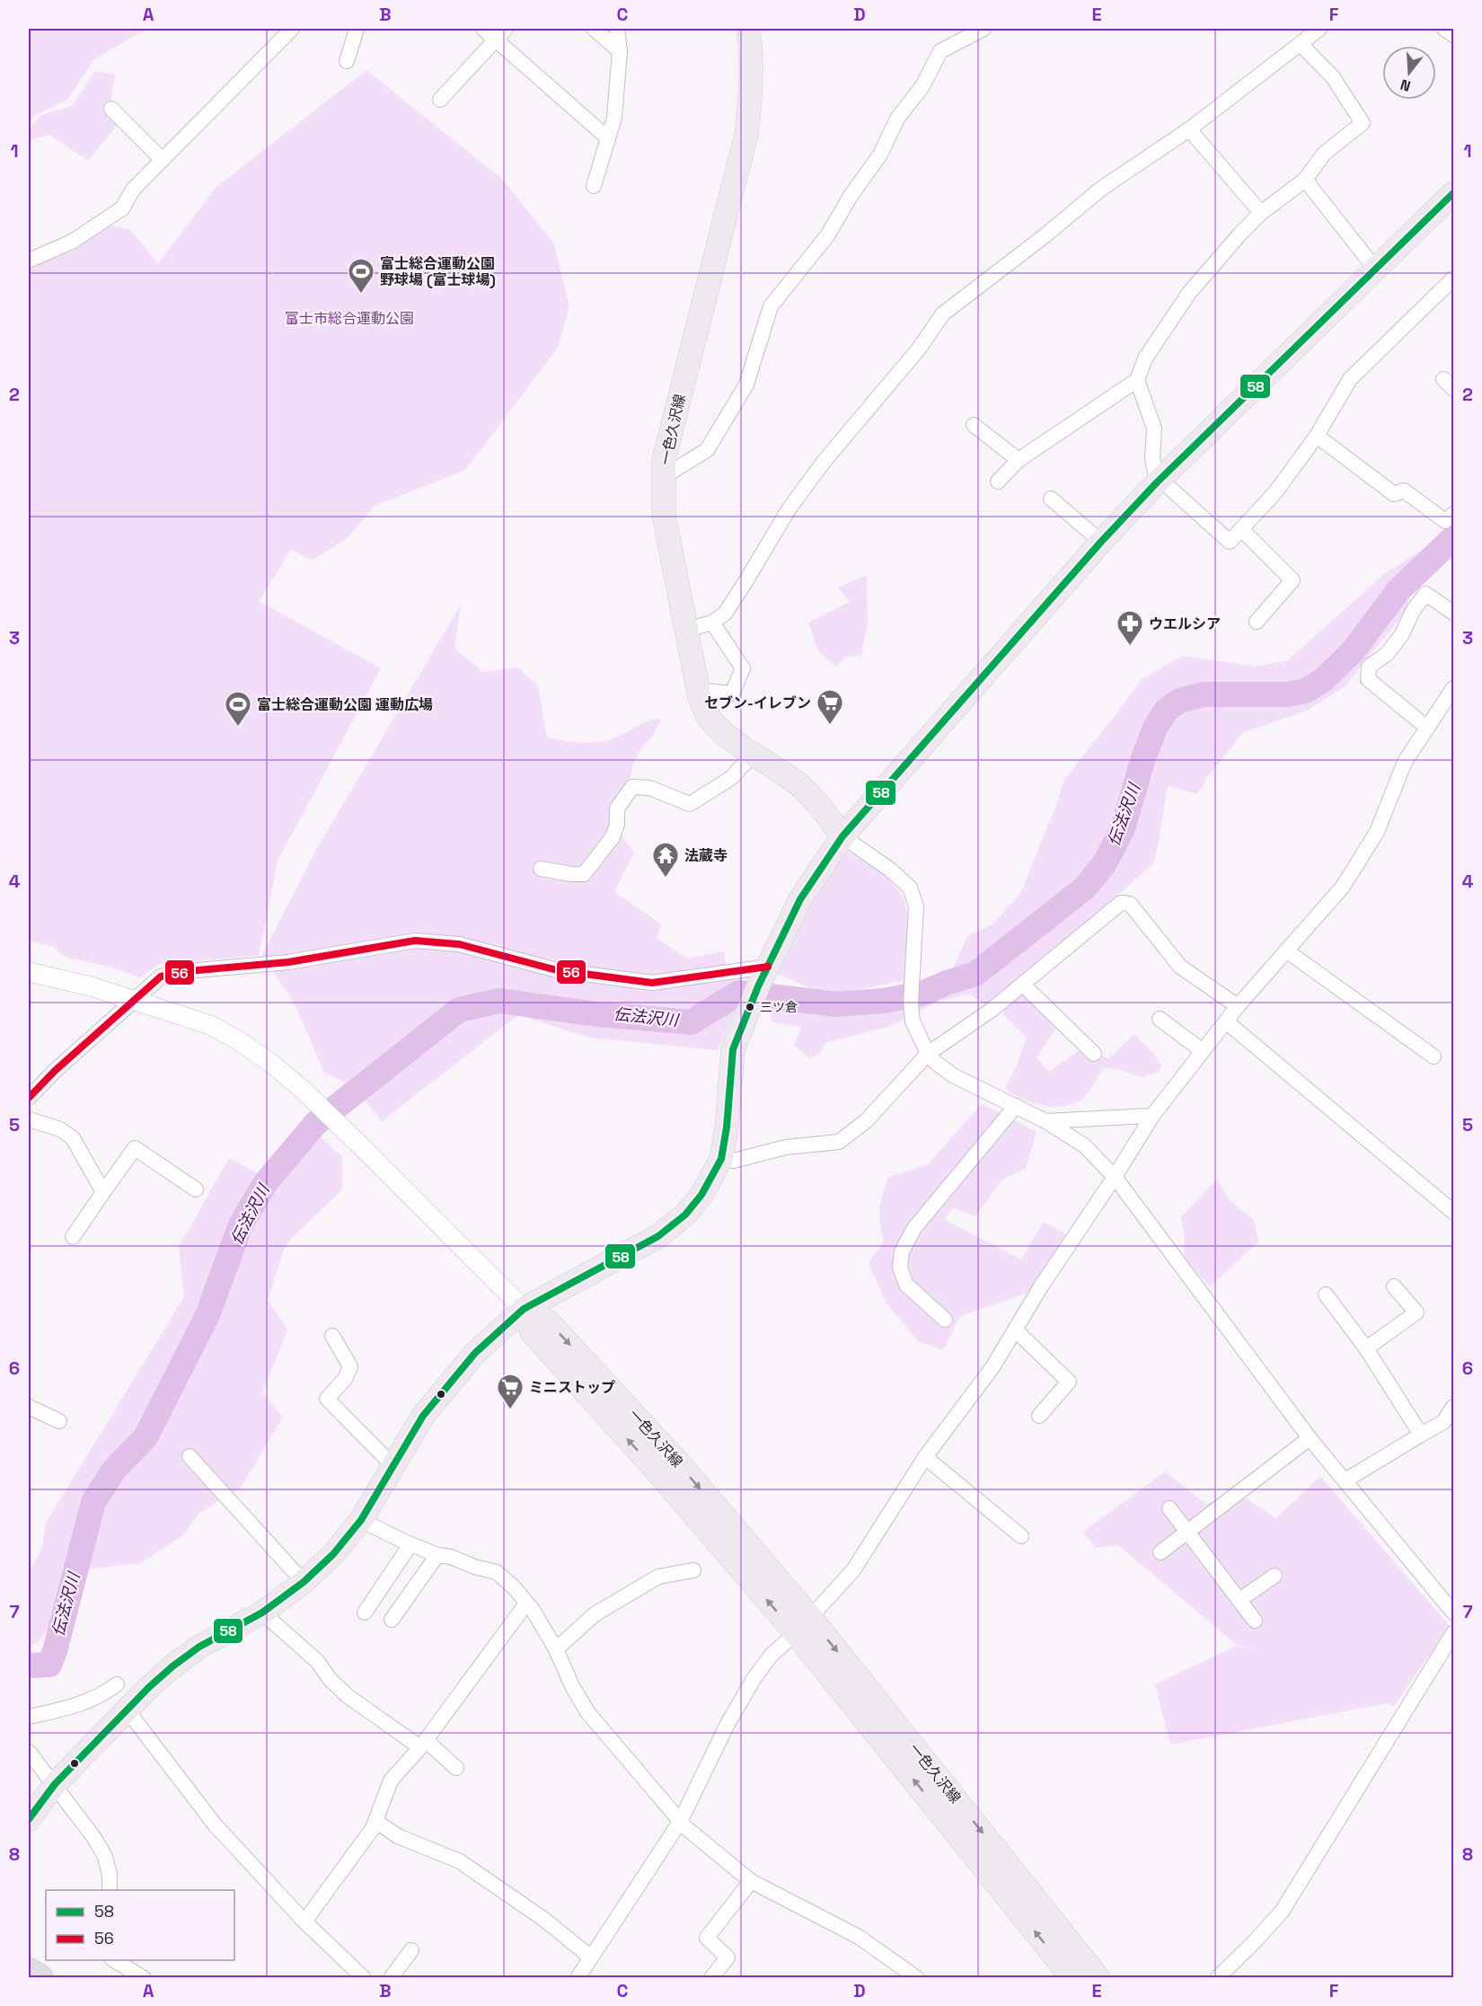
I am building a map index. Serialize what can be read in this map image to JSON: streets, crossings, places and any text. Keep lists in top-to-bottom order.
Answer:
{
  "streets": {
    "main road": ["一色久沢線"]
  },
  "water": ["伝法沢川"],
  "parks": ["富士市総合運動公園"],
  "places": {
    "sports": ["富士総合運動公園 野球場 (富士球場)", "富士総合運動公園 運動広場"],
    "pharmacy": ["ウエルシア"],
    "supermarket": ["セブン-イレブン", "ミニストップ"],
    "temple": ["法蔵寺"],
    "other": ["三ツ倉"]
  },
  "lines": ["transit line 58", "transit line 56"],
  "legend": ["58", "56"],
  "north": "bottom",
  "grid": {
    "columns": [
      "A",
      "B",
      "C",
      "D",
      "E",
      "F"
    ],
    "rows": [
      "1",
      "2",
      "3",
      "4",
      "5",
      "6",
      "7",
      "8"
    ]
  }
}
